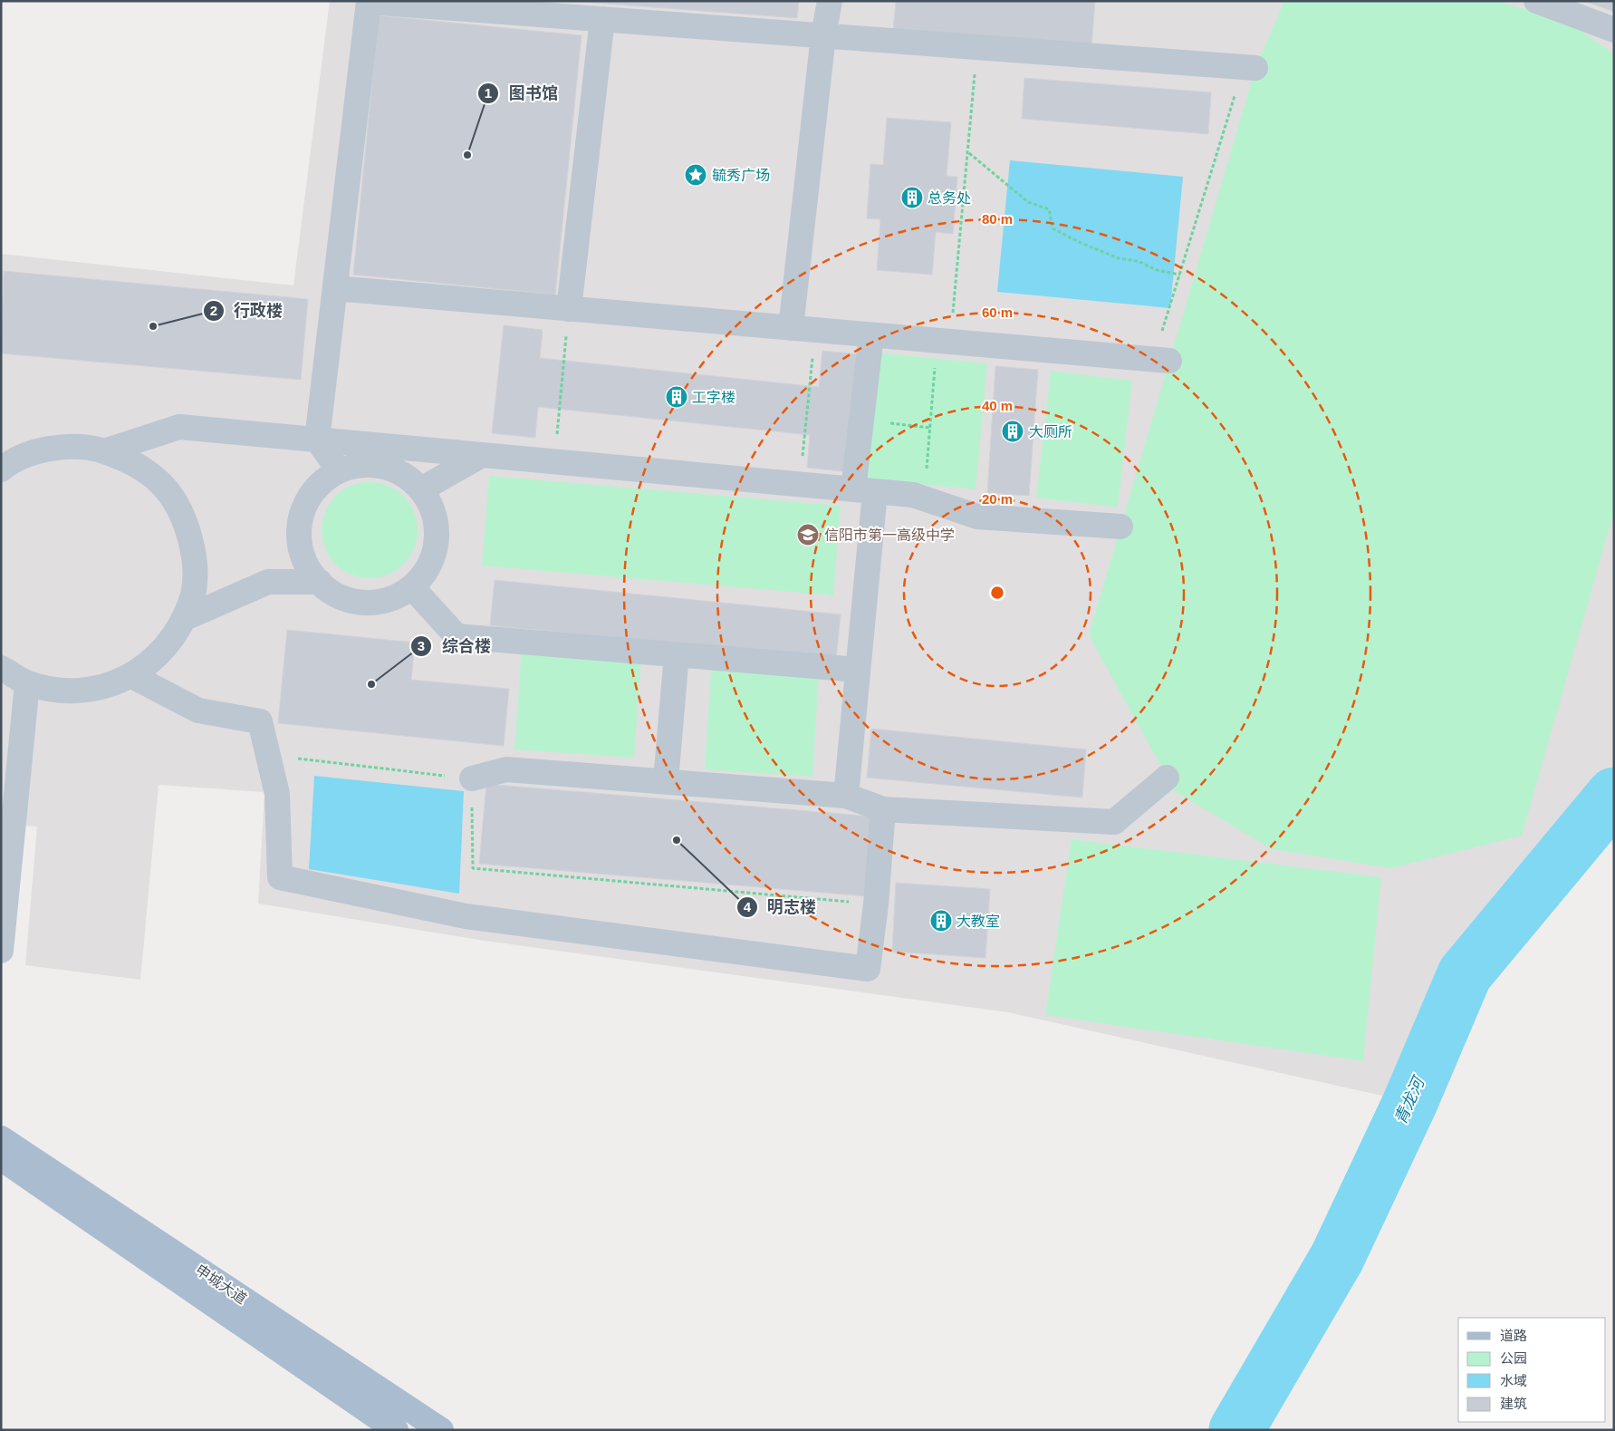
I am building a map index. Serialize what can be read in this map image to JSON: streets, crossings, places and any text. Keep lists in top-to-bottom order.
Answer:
{
  "streets": {
    "main road": ["申城大道"]
  },
  "water": ["青龙河"],
  "places": {
    "other": [
      "图书馆",
      "行政楼",
      "综合楼",
      "明志楼"
    ],
    "place": ["毓秀广场"],
    "building": [
      "总务处",
      "工字楼",
      "大厕所",
      "大教室"
    ],
    "school or university": ["信阳市第一高级中学"]
  },
  "legend": [
    "道路",
    "公园",
    "水域",
    "建筑"
  ],
  "rings": [
    "80 m",
    "60 m",
    "40 m",
    "20 m"
  ]
}
